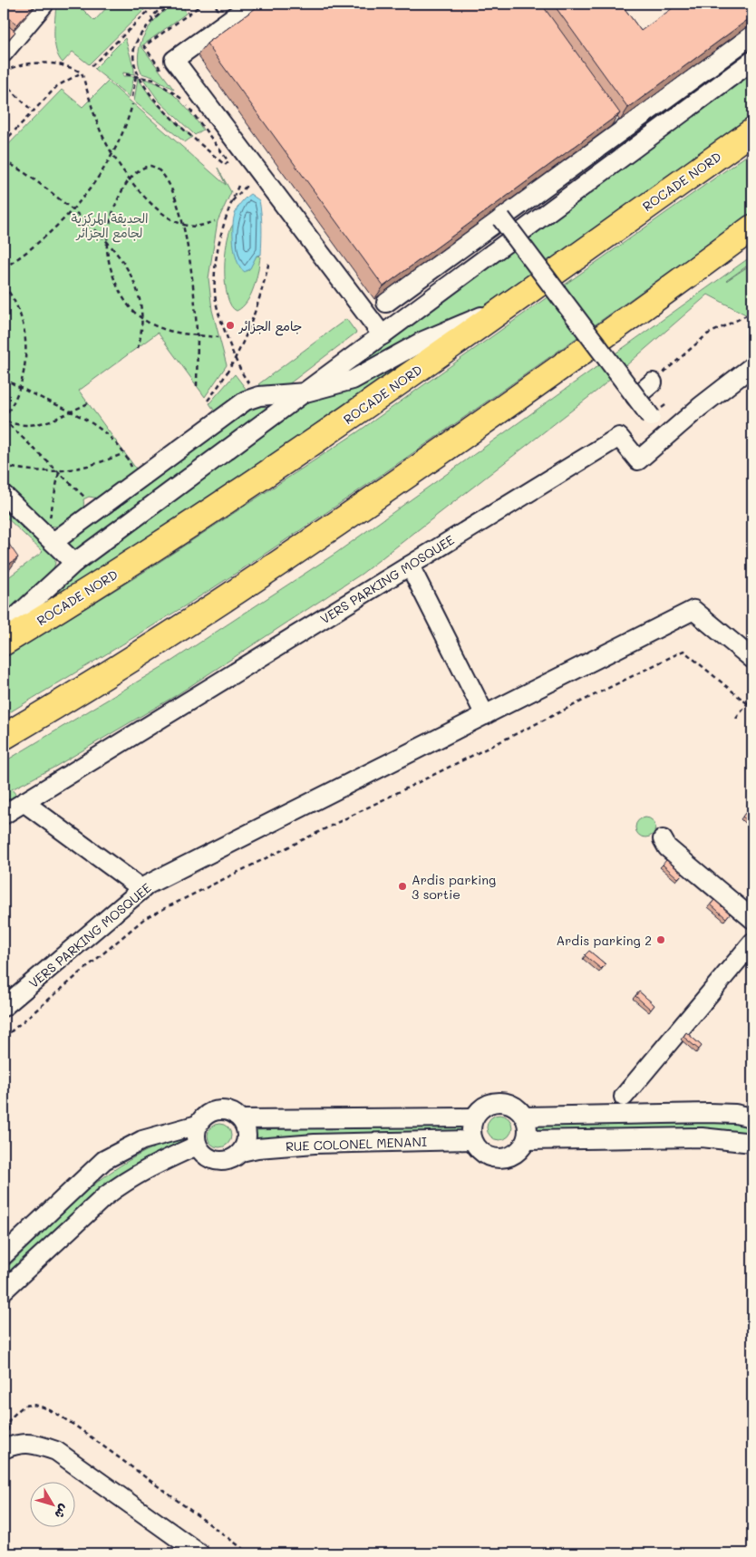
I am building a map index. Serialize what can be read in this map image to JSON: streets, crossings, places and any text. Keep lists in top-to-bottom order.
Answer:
{
  "streets": {
    "highway": ["ROCADE NORD"],
    "street": ["VERS PARKING MOSQUEE", "RUE COLONEL MENANI"]
  },
  "parks": ["الحديقة المركزية لجامع الجزائر"],
  "places": ["جامع الجزائر", "Ardis parking 3 sortie", "Ardis parking 2"],
  "north": "bottom right"
}
